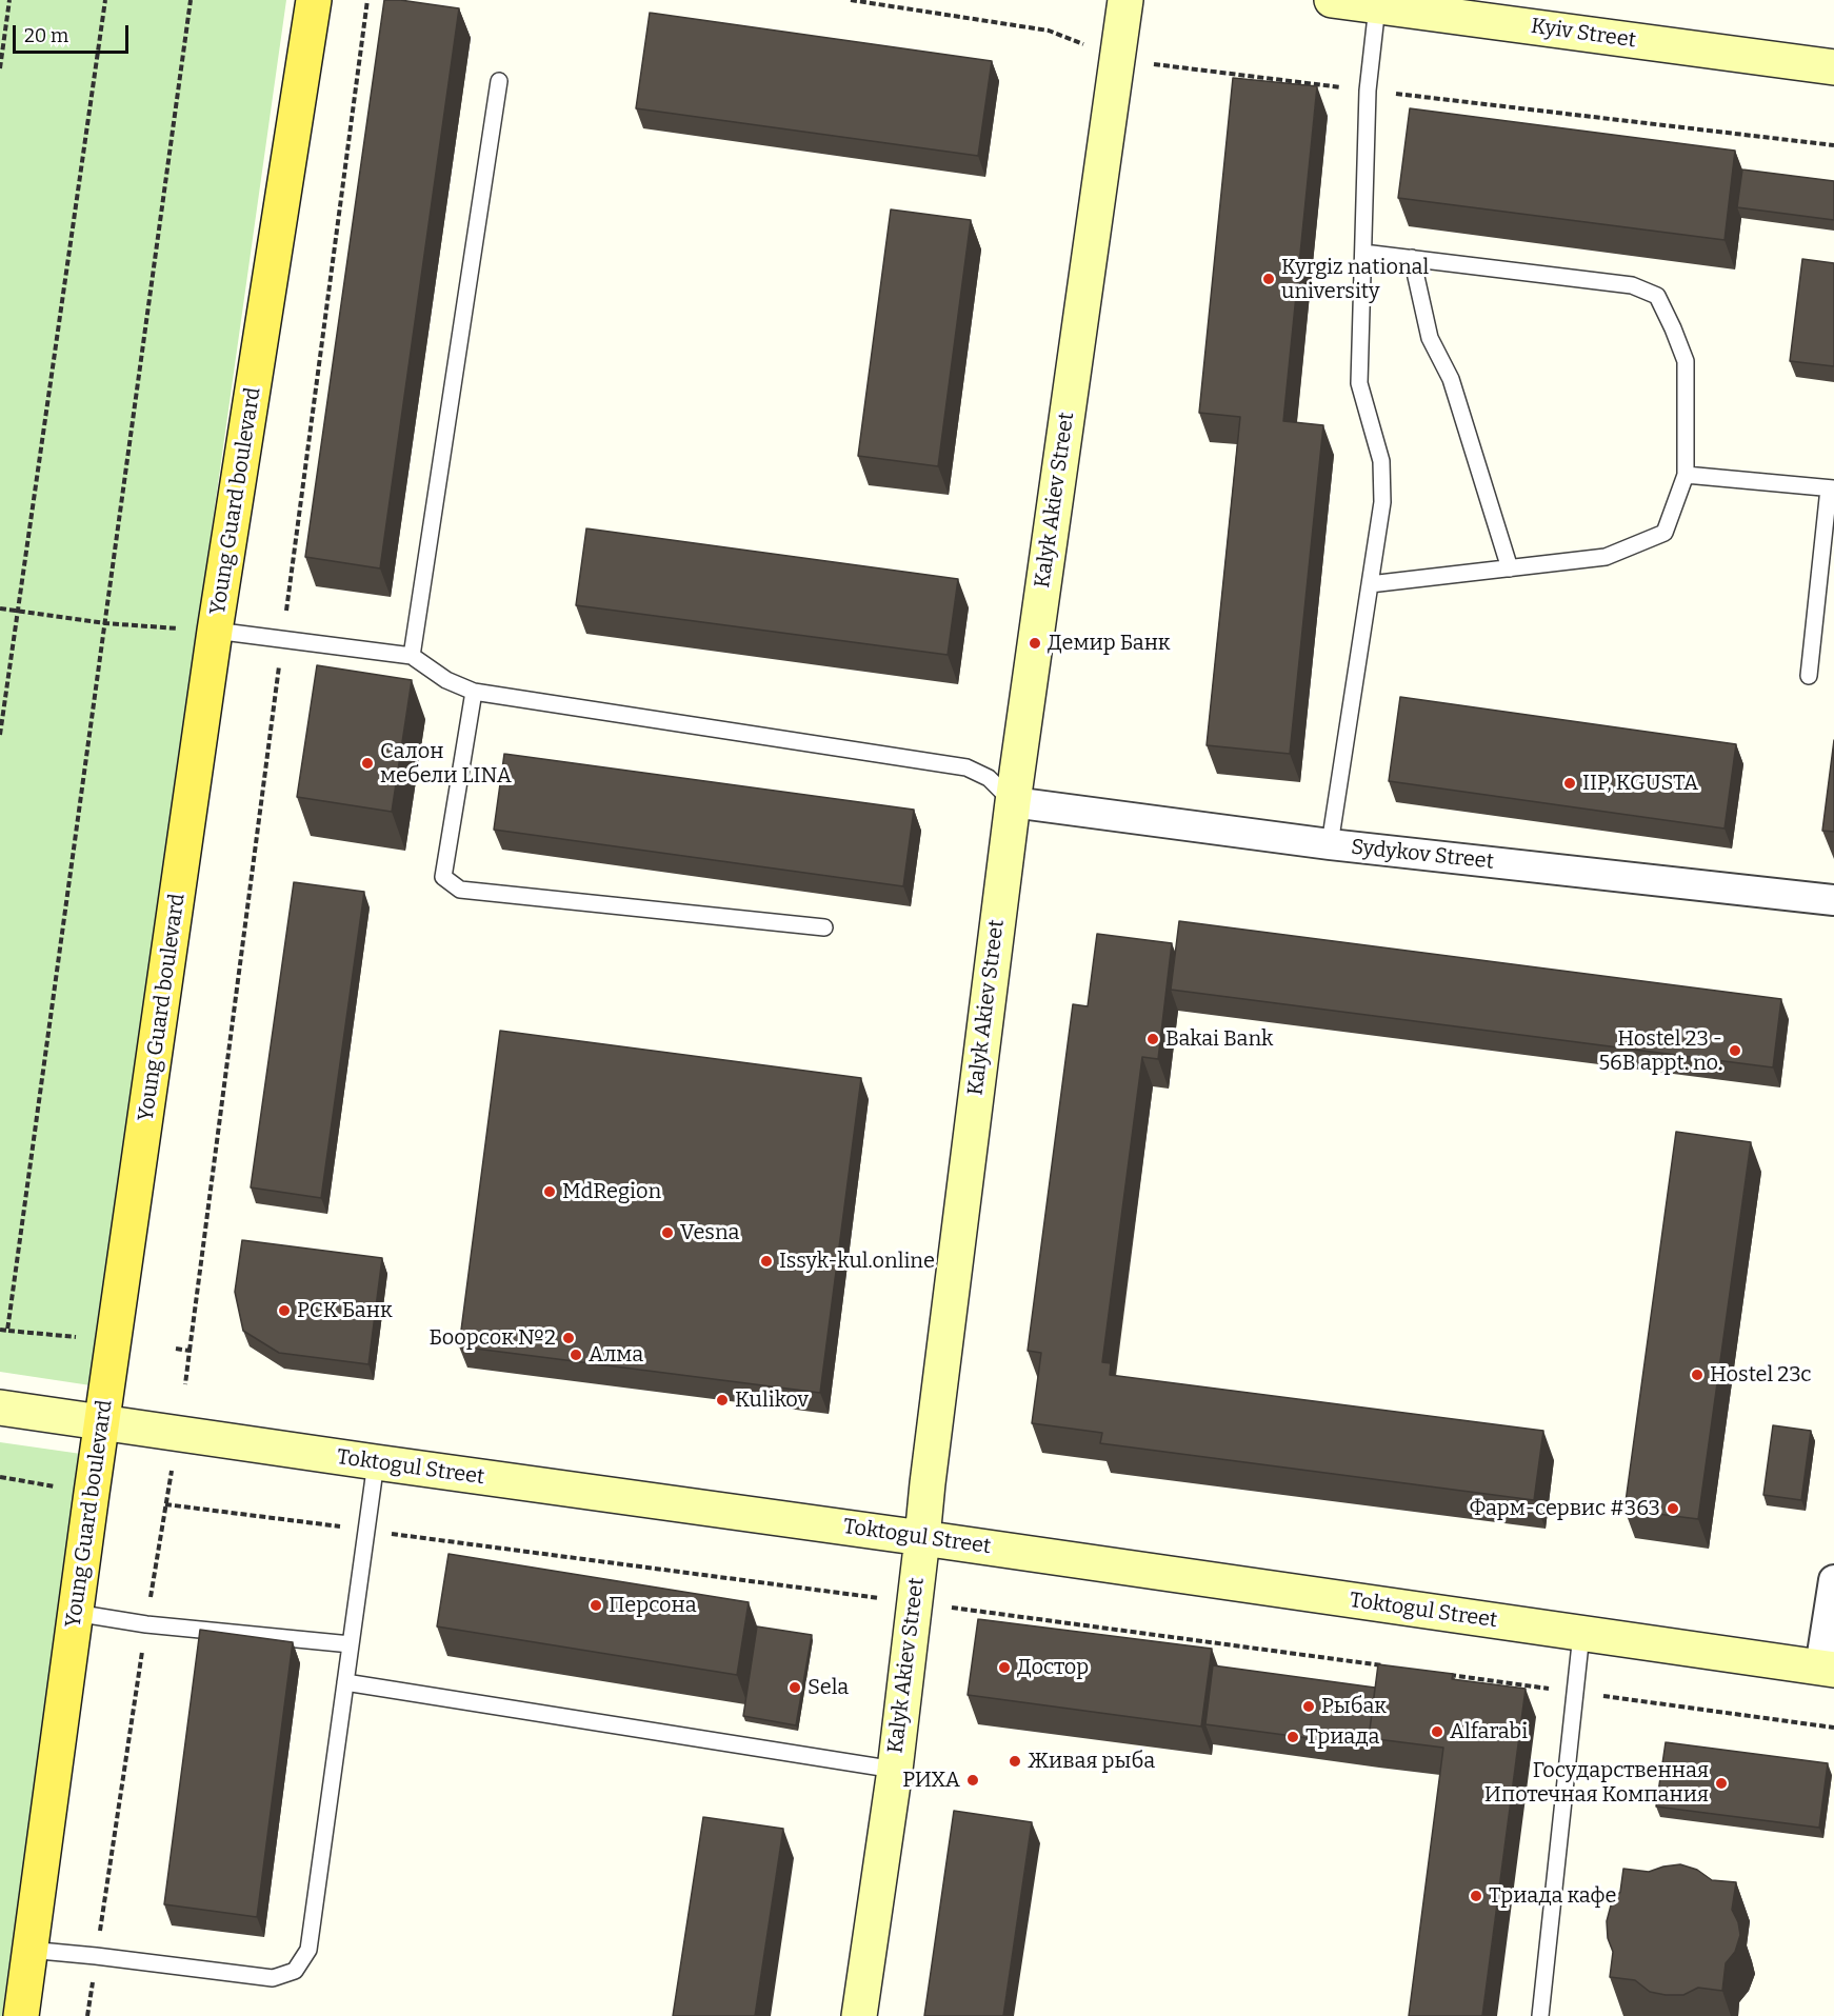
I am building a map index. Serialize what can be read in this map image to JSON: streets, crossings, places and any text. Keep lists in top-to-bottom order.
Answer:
{
  "streets": {
    "main road": [
      "Kyiv Street",
      "Kalyk Akiev Street",
      "Young Guard boulevard",
      "Toktogul Street"
    ],
    "street": ["Sydykov Street"]
  },
  "crossings": [
    ["Kalyk Akiev Street", "Sydykov Street"],
    ["Kalyk Akiev Street", "Toktogul Street"],
    ["Young Guard boulevard", "Toktogul Street"]
  ],
  "places": [
    "Kyrgiz national university",
    "Демир Банк",
    "Салон мебели LINA",
    "IIP, KGUSTA",
    "Bakai Bank",
    "Hostel 23 - 56B appt. no.",
    "MdRegion",
    "Vesna",
    "Issyk-kul.online",
    "РСК Банк",
    "Боорсок №2",
    "Алма",
    "Hostel 23c",
    "Kulikov",
    "Фарм-сервис #363",
    "Персона",
    "Достор",
    "Sela",
    "Рыбак",
    "Alfarabi",
    "Триада",
    "Живая рыба",
    "РИХА",
    "Государственная Ипотечная Компания",
    "Триада кафе"
  ],
  "scale_bar": "20 m"
}
